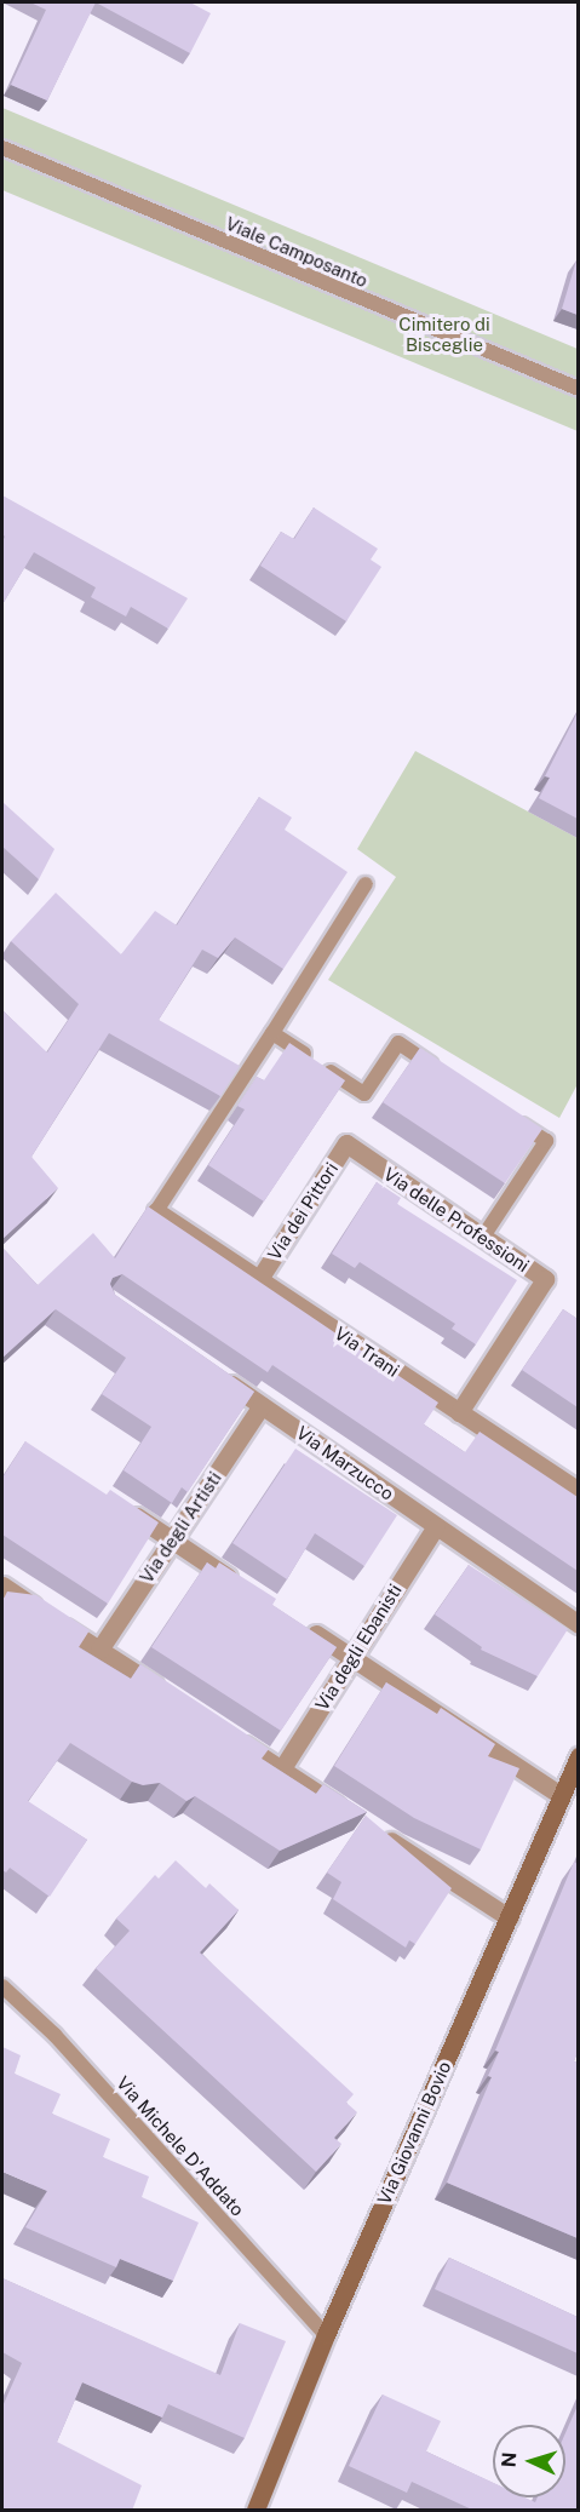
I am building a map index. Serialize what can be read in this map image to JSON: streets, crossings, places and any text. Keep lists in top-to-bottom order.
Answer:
{
  "streets": {
    "street": [
      "Via dei Pittori",
      "Via delle Professioni",
      "Via Trani",
      "Via Marzucco",
      "Via degli Artisti",
      "Via degli Ebanisti",
      "Via Giovanni Bovio"
    ],
    "lane": ["Viale Camposanto", "Via Michele D'Addato"]
  },
  "crossings": [
    ["Via dei Pittori", "Via delle Professioni"],
    ["Via dei Pittori", "Via Trani"],
    ["Via delle Professioni", "Via Trani"],
    ["Via Marzucco", "Via degli Artisti"],
    ["Via Marzucco", "Via degli Ebanisti"],
    ["Via Giovanni Bovio", "Via Michele D'Addato"]
  ],
  "parks": ["Cimitero di Bisceglie"],
  "north": "left"
}
